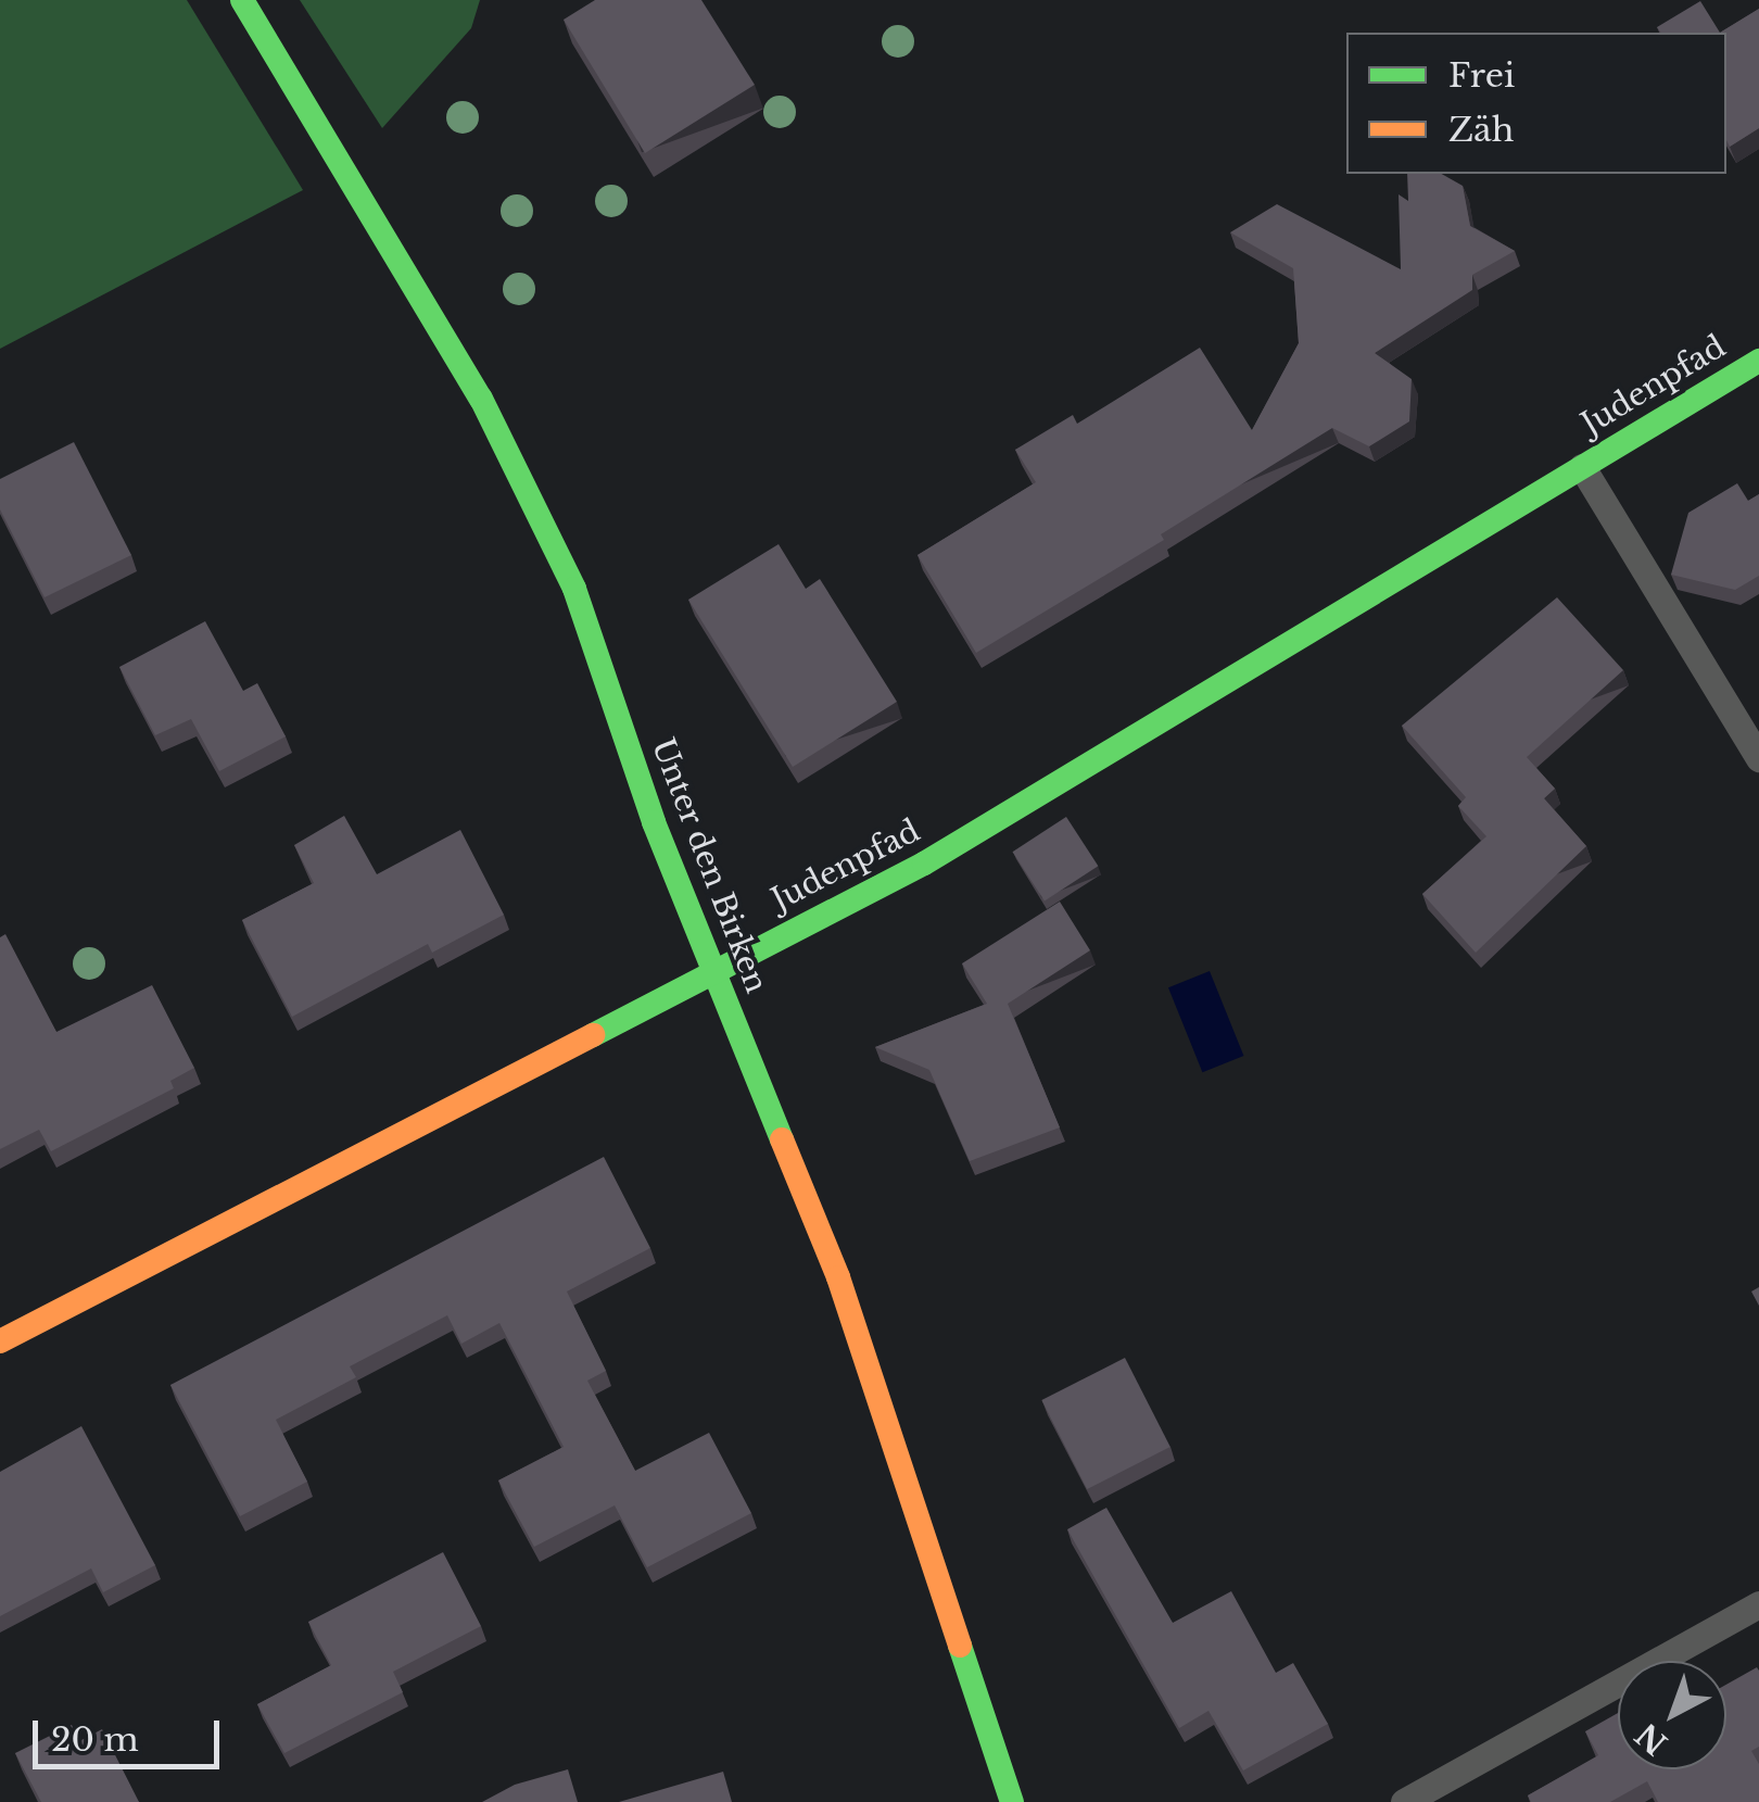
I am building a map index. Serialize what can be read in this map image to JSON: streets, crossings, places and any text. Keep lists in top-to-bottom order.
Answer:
{
  "streets": {
    "street": ["Judenpfad", "Unter den Birken"]
  },
  "crossings": [
    ["Judenpfad", "Unter den Birken"]
  ],
  "legend": ["Frei", "Zäh"],
  "scale_bar": "20 m",
  "north": "bottom left"
}
